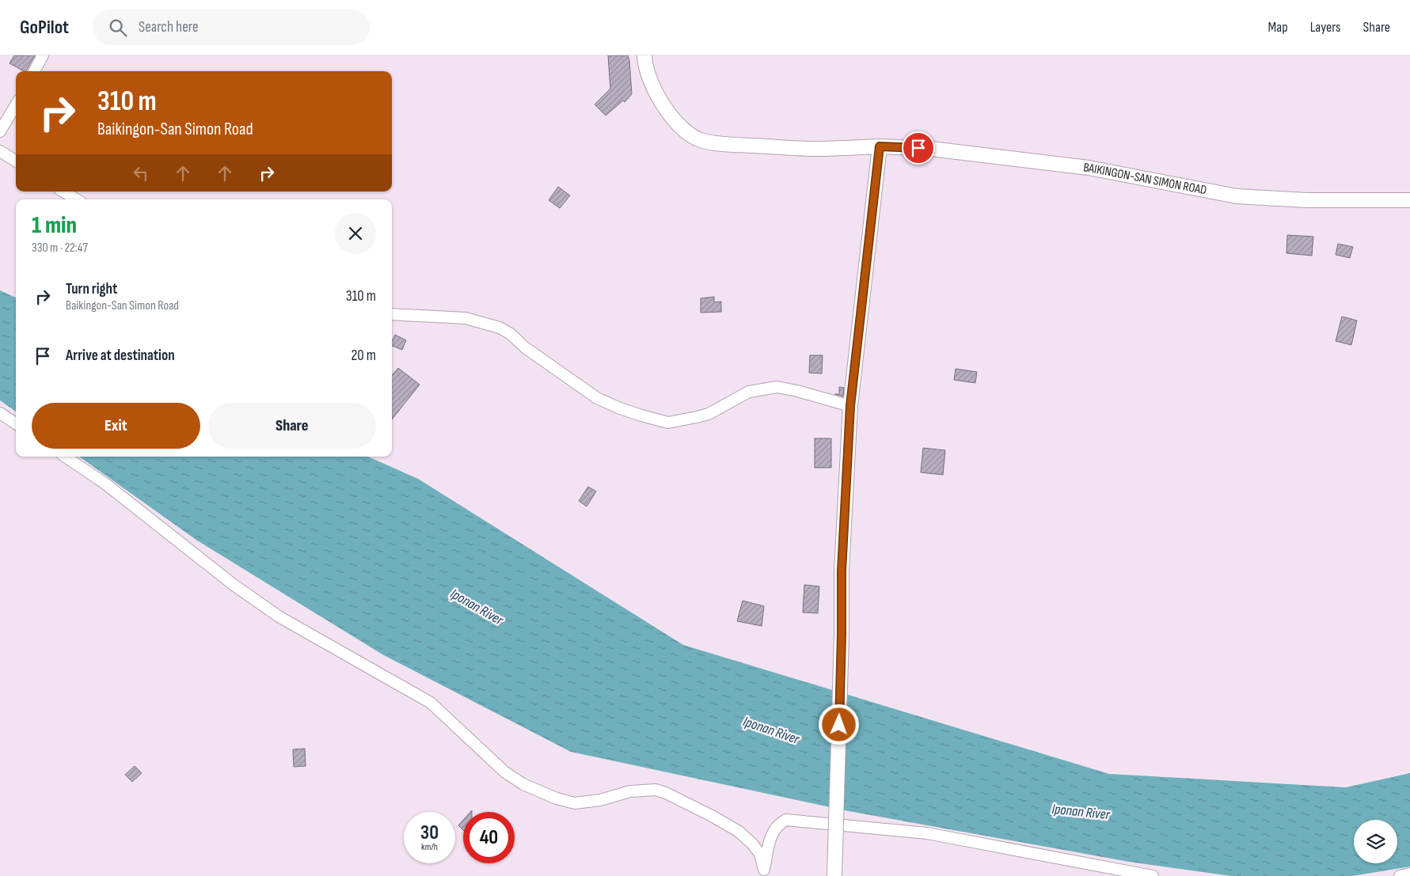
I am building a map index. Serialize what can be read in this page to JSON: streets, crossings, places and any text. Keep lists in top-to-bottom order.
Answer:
{
  "streets": {
    "street": ["BAIKINGON-SAN SIMON ROAD"]
  },
  "water": ["Iponan River"],
  "page": {
    "header": "GoPilot",
    "search": "Search here",
    "nav": ["Map", "Layers", "Share"],
    "turn": ["310 m", "Baikingon-San Simon Road"],
    "heading": ["1 min", "330 m · 22:47"],
    "list": [
      {
        "name": "Turn right",
        "note": "Baikingon-San Simon Road",
        "value": "310 m"
      },
      {
        "name": "Arrive at destination",
        "value": "20 m"
      }
    ],
    "buttons": ["Exit", "Share"],
    "speed": "30 km/h",
    "limit": "40"
  }
}
